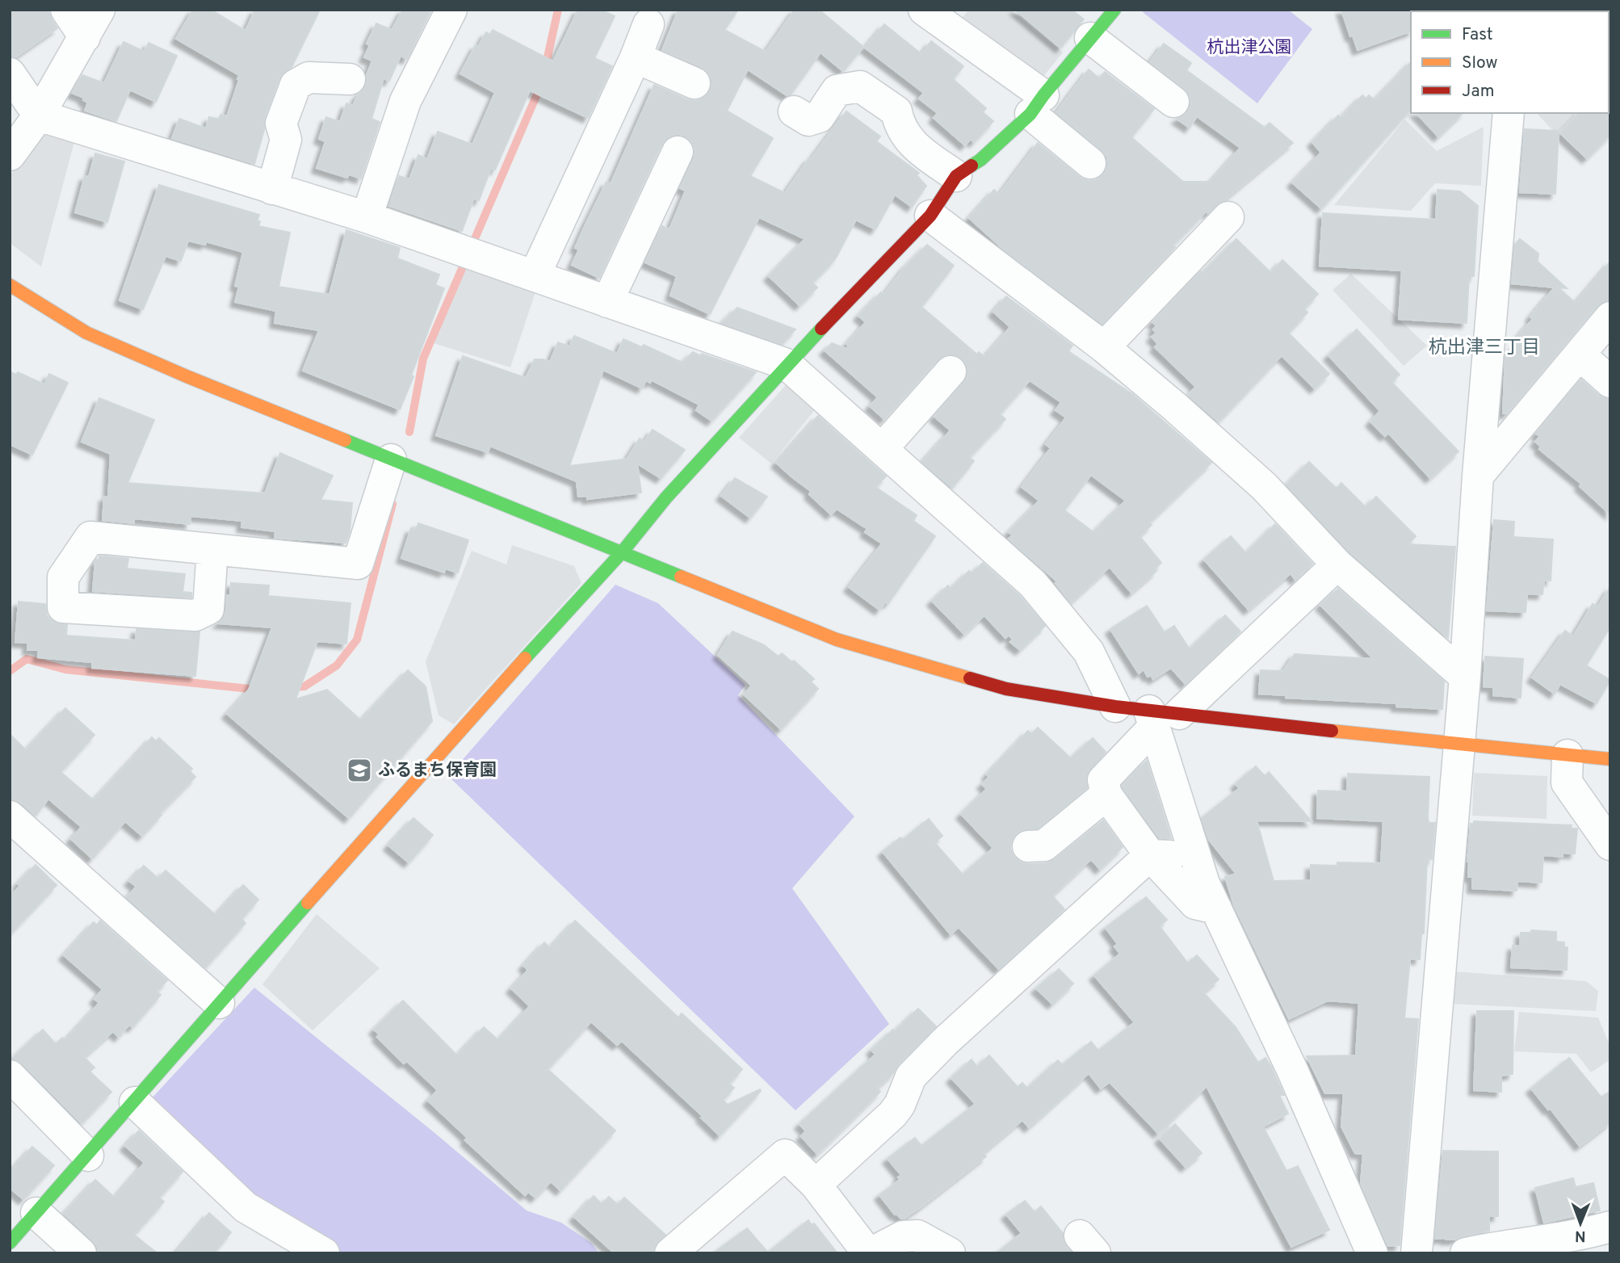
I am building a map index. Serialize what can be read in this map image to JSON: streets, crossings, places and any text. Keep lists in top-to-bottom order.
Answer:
{
  "districts": ["杭出津三丁目"],
  "parks": ["杭出津公園"],
  "places": {
    "school or university": ["ふるまち保育園"]
  },
  "legend": ["Fast", "Slow", "Jam"],
  "north": "bottom"
}
